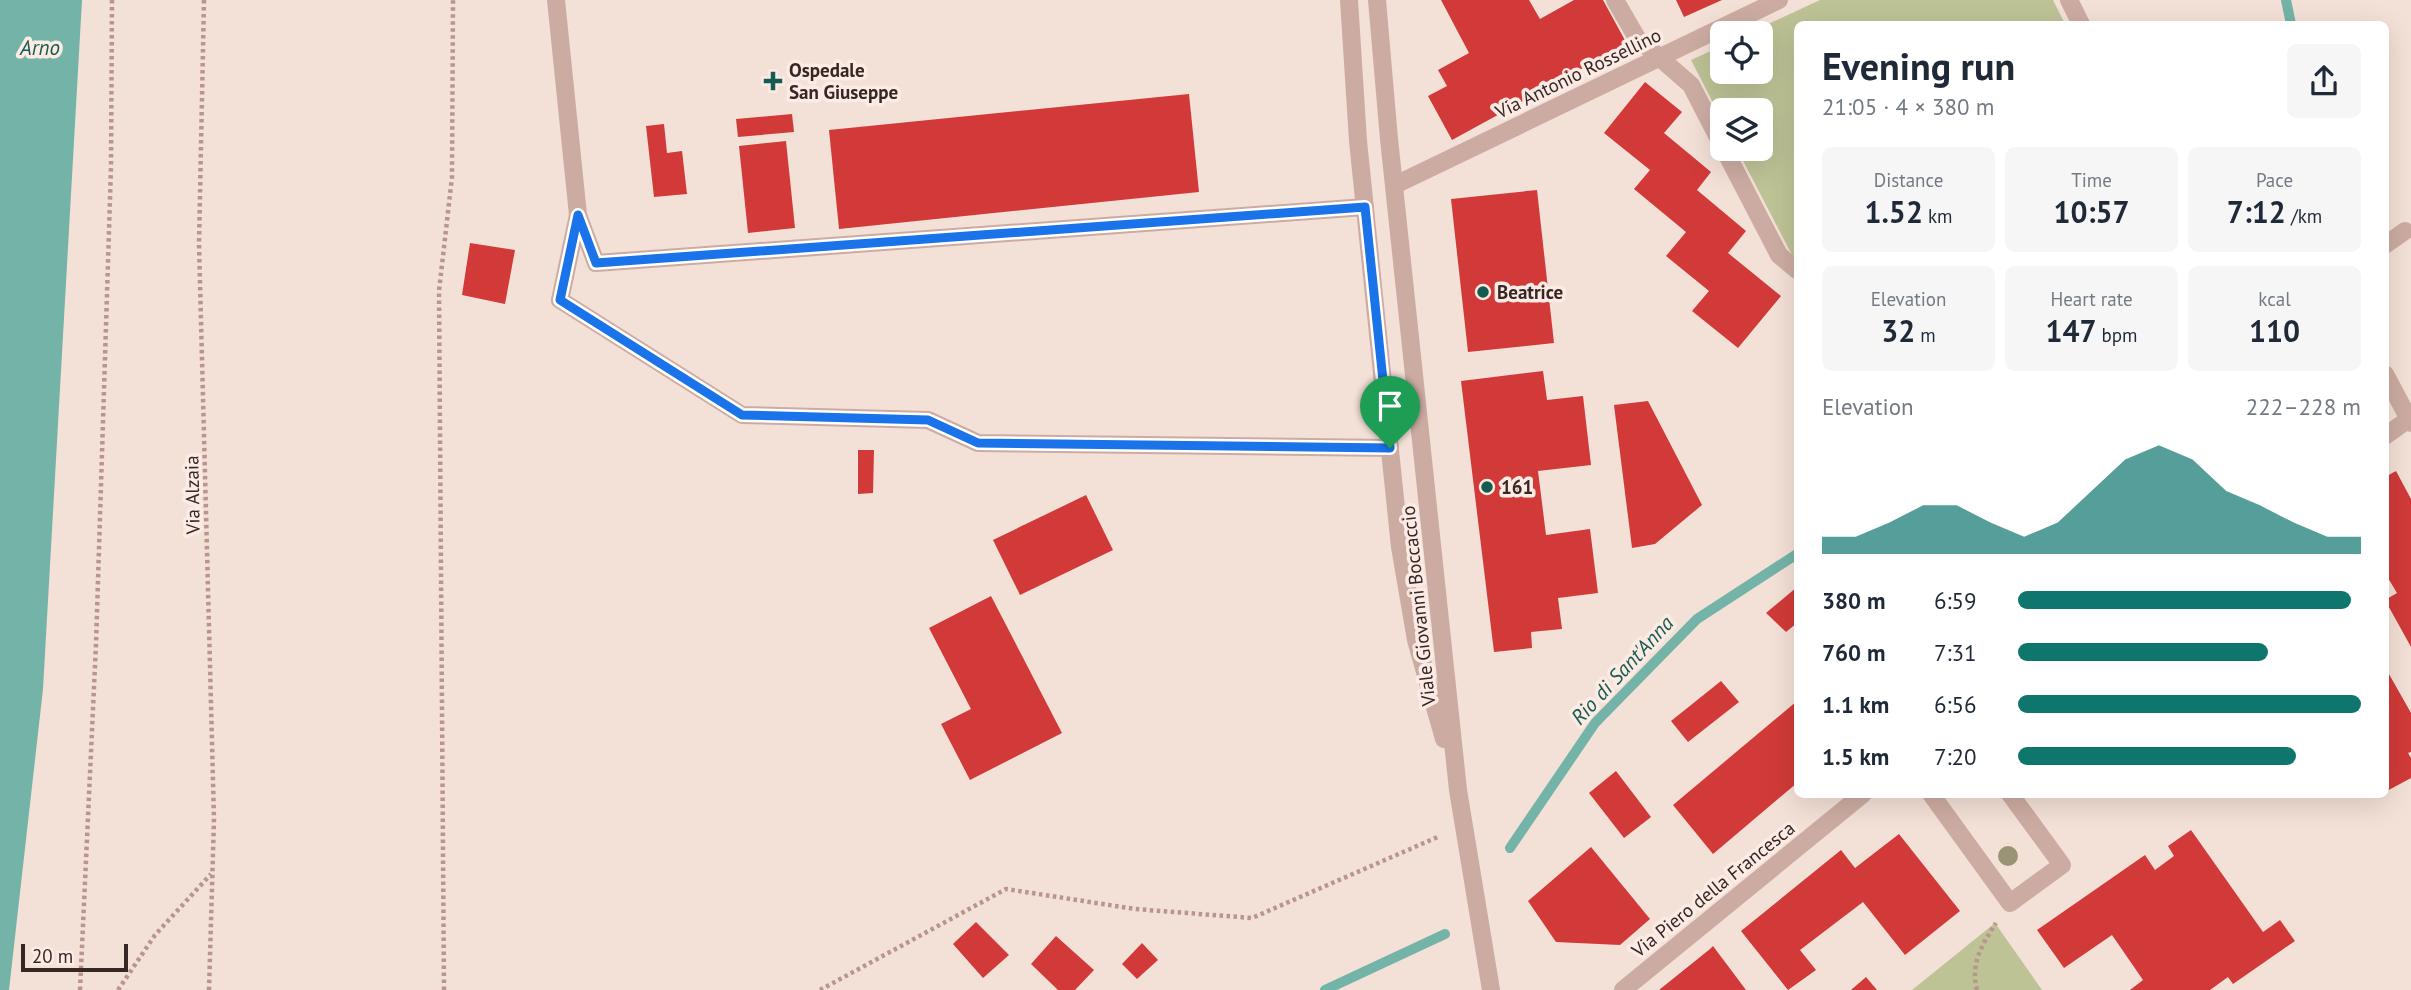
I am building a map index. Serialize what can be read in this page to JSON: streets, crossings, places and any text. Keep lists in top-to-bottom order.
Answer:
{
  "streets": {
    "street": ["Via Antonio Rossellino", "Viale Giovanni Boccaccio", "Via Piero della Francesca"],
    "path": ["Via Alzaia"]
  },
  "crossings": [
    ["Via Antonio Rossellino", "Viale Giovanni Boccaccio"]
  ],
  "water": ["Arno", "Rio di Sant'Anna"],
  "places": {
    "health": ["Ospedale San Giuseppe"],
    "other": ["Beatrice", "161"]
  },
  "scale_bar": "20 m",
  "page": {
    "heading": ["Evening run", "21:05 · 4 × 380 m"],
    "stats": [
      ["Distance", "1.52 km"],
      ["Time", "10:57"],
      ["Pace", "7:12 /km"],
      ["Elevation", "32 m"],
      ["Heart rate", "147 bpm"],
      ["kcal", "110"]
    ],
    "chart": ["Elevation", "222–228 m"],
    "list": [
      {
        "name": "380 m",
        "note": "6:59"
      },
      {
        "name": "760 m",
        "note": "7:31"
      },
      {
        "name": "1.1 km",
        "note": "6:56"
      },
      {
        "name": "1.5 km",
        "note": "7:20"
      }
    ],
    "scale": "20 m"
  }
}
